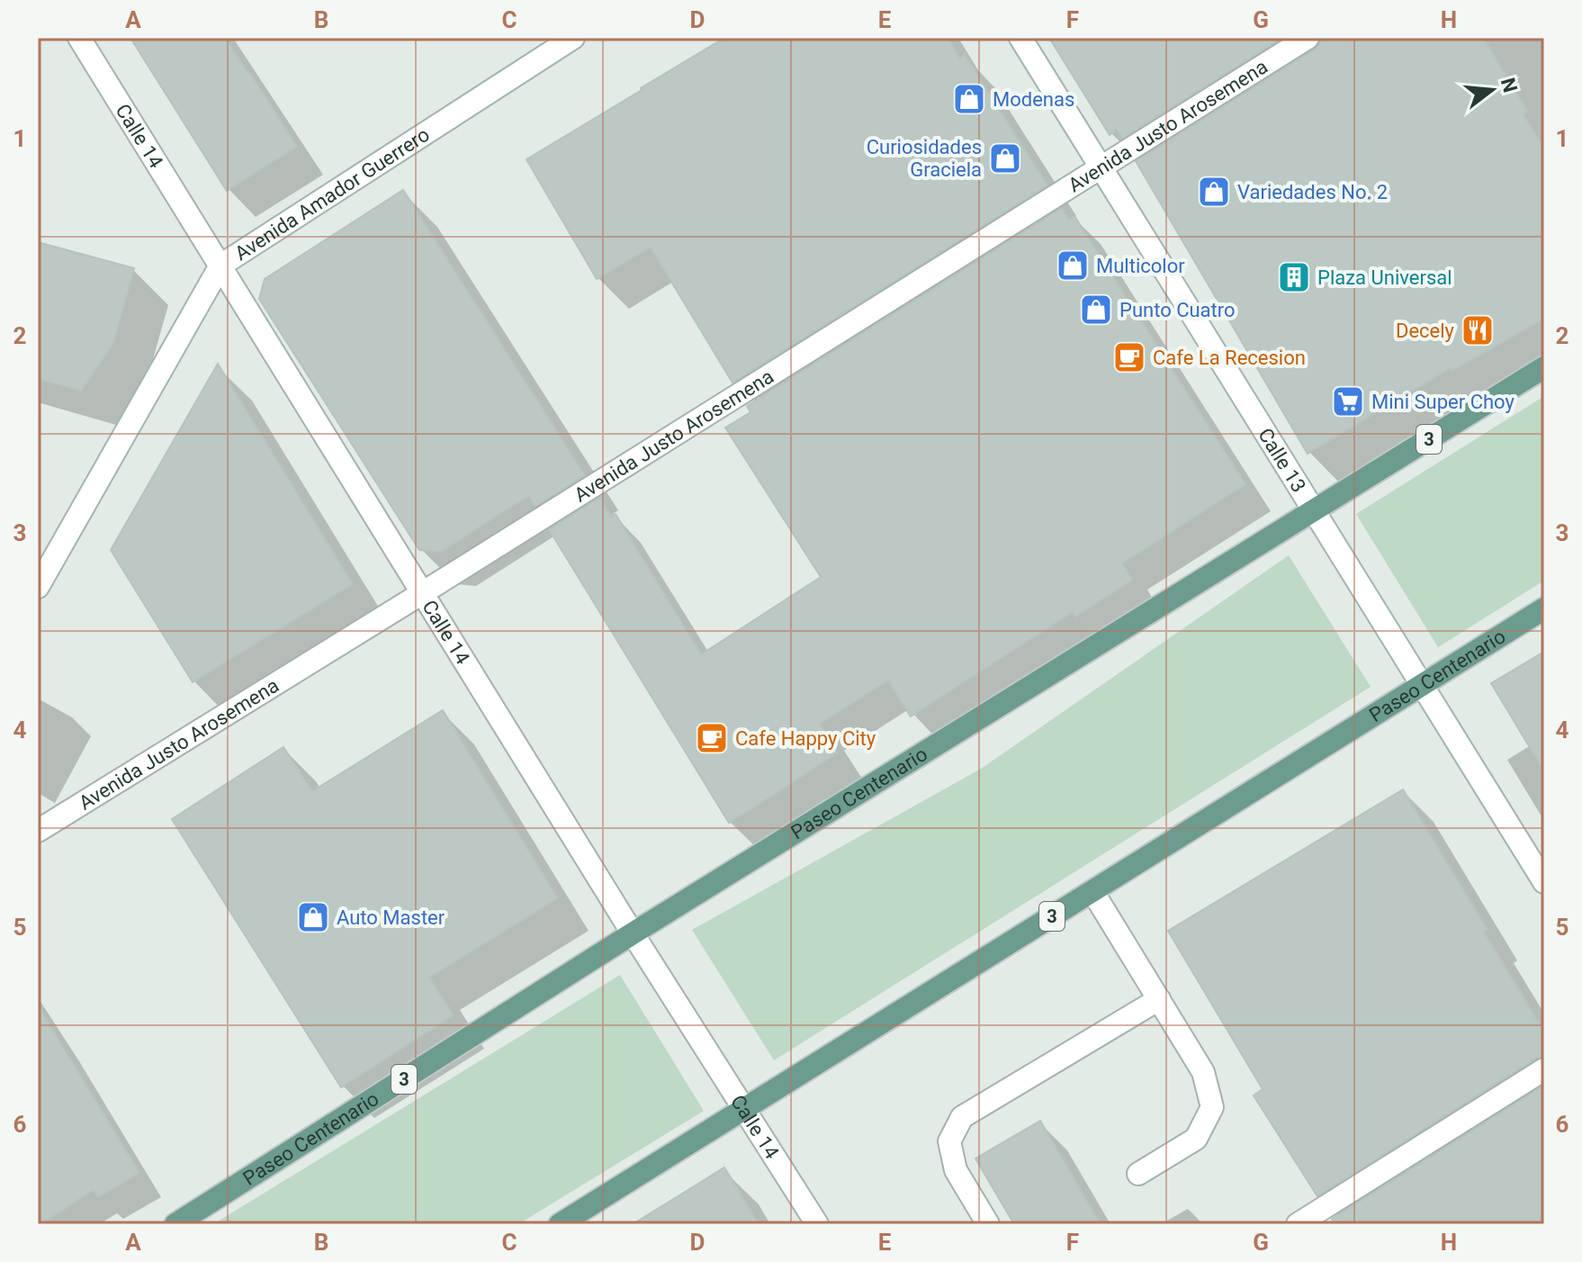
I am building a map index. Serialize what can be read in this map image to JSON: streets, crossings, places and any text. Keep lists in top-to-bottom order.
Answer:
{
  "streets": {
    "main road": ["3", "Paseo Centenario"],
    "street": [
      "Avenida Justo Arosemena",
      "Calle 14",
      "Avenida Amador Guerrero",
      "Calle 13"
    ]
  },
  "crossings": [
    ["Avenida Justo Arosemena", "Calle 14"],
    ["Avenida Justo Arosemena", "Calle 13"],
    ["Calle 14", "Avenida Amador Guerrero"],
    ["Calle 14", "Paseo Centenario"],
    ["Calle 13", "Paseo Centenario"]
  ],
  "places": {
    "shop": [
      "Modenas",
      "Curiosidades Graciela",
      "Variedades No. 2",
      "Multicolor",
      "Punto Cuatro",
      "Auto Master"
    ],
    "building": ["Plaza Universal"],
    "restaurant": ["Decely"],
    "cafe": ["Cafe La Recesion", "Cafe Happy City"],
    "supermarket": ["Mini Super Choy"]
  },
  "north": "right",
  "grid": {
    "columns": [
      "A",
      "B",
      "C",
      "D",
      "E",
      "F",
      "G",
      "H"
    ],
    "rows": [
      "1",
      "2",
      "3",
      "4",
      "5",
      "6"
    ]
  }
}
